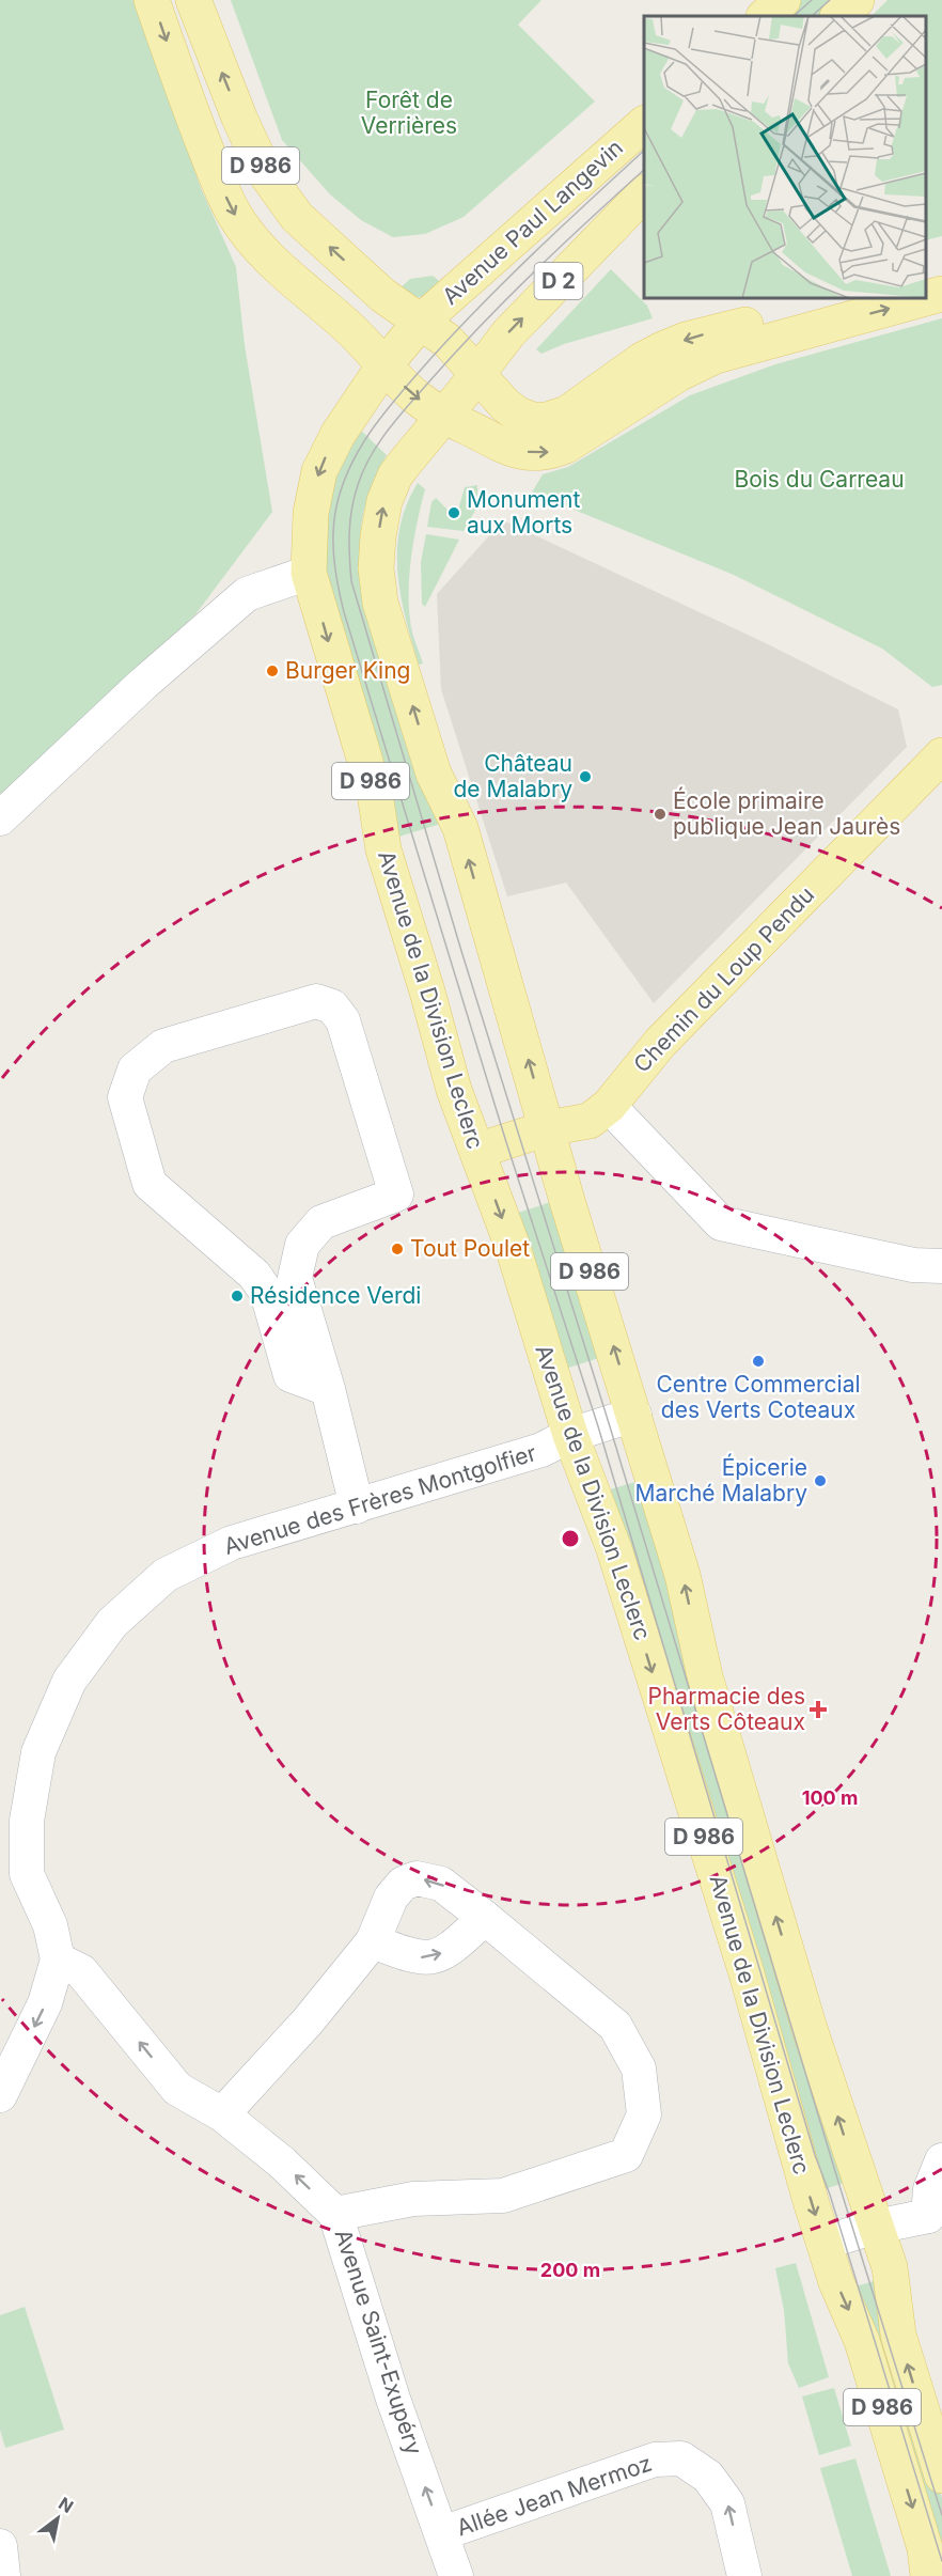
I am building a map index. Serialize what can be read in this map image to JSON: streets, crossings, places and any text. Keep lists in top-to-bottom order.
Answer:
{
  "streets": {
    "main road": [
      "D 986",
      "Avenue Paul Langevin",
      "D 2",
      "Chemin du Loup Pendu",
      "Avenue de la Division Leclerc"
    ],
    "street": ["Avenue des Frères Montgolfier", "Avenue Saint-Exupéry", "Allée Jean Mermoz"]
  },
  "crossings": [
    ["D 986", "Avenue Paul Langevin"],
    ["D 986", "Avenue de la Division Leclerc"],
    ["Avenue Paul Langevin", "Avenue de la Division Leclerc"],
    ["D 2", "Avenue de la Division Leclerc"],
    ["Chemin du Loup Pendu", "Avenue de la Division Leclerc"],
    ["Avenue de la Division Leclerc", "Avenue des Frères Montgolfier"],
    ["Avenue des Frères Montgolfier", "Avenue Saint-Exupéry"],
    ["Avenue Saint-Exupéry", "Allée Jean Mermoz"]
  ],
  "one_way": ["Avenue Saint-Exupéry"],
  "parks": ["Forêt de Verrières", "Bois du Carreau"],
  "places": {
    "other": [
      "Monument aux Morts",
      "Burger King",
      "Château de Malabry",
      "École primaire publique Jean Jaurès",
      "Tout Poulet",
      "Résidence Verdi",
      "Centre Commercial des Verts Coteaux",
      "Épicerie Marché Malabry"
    ],
    "health": ["Pharmacie des Verts Côteaux"]
  },
  "north": "top right",
  "rings": ["100 m", "200 m"]
}
